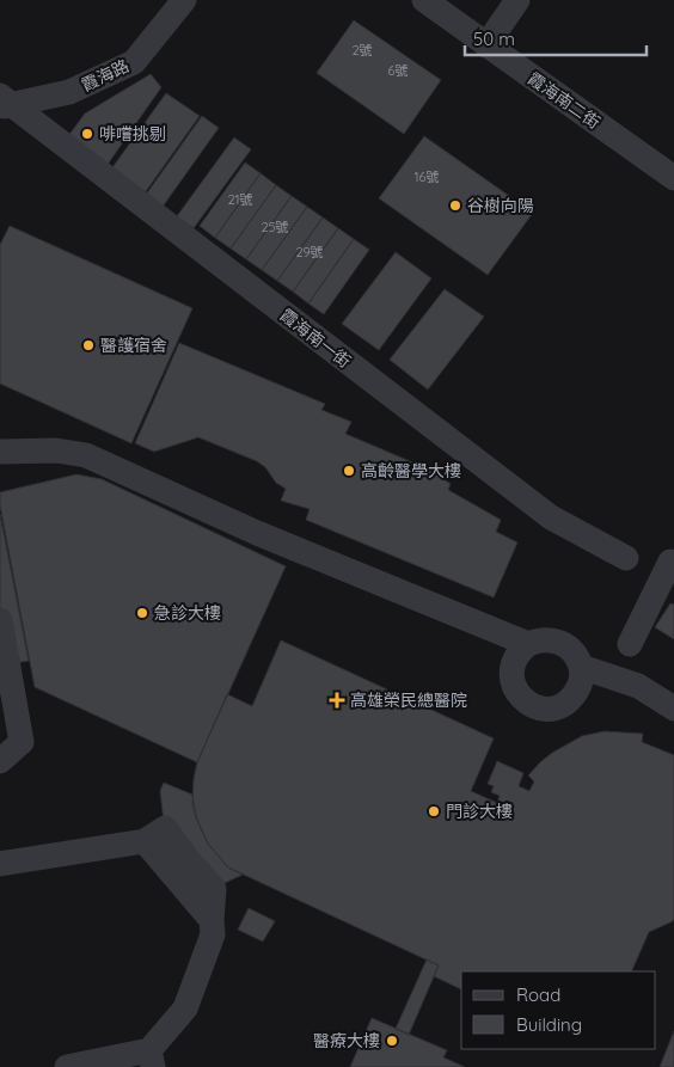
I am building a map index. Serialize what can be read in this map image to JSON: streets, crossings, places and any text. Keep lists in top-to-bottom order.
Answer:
{
  "streets": {
    "street": ["霞海路", "霞海南二街", "霞海南一街"]
  },
  "crossings": [
    ["霞海路", "霞海南一街"]
  ],
  "places": {
    "other": [
      "啡嚐挑剔",
      "谷樹向陽",
      "醫護宿舍",
      "高齡醫學大樓",
      "急診大樓",
      "門診大樓",
      "醫療大樓"
    ],
    "health": ["高雄榮民總醫院"]
  },
  "house_numbers": [
    "2號",
    "6號",
    "16號",
    "21號",
    "25號",
    "29號"
  ],
  "legend": ["Road", "Building"],
  "scale_bar": "50 m"
}
